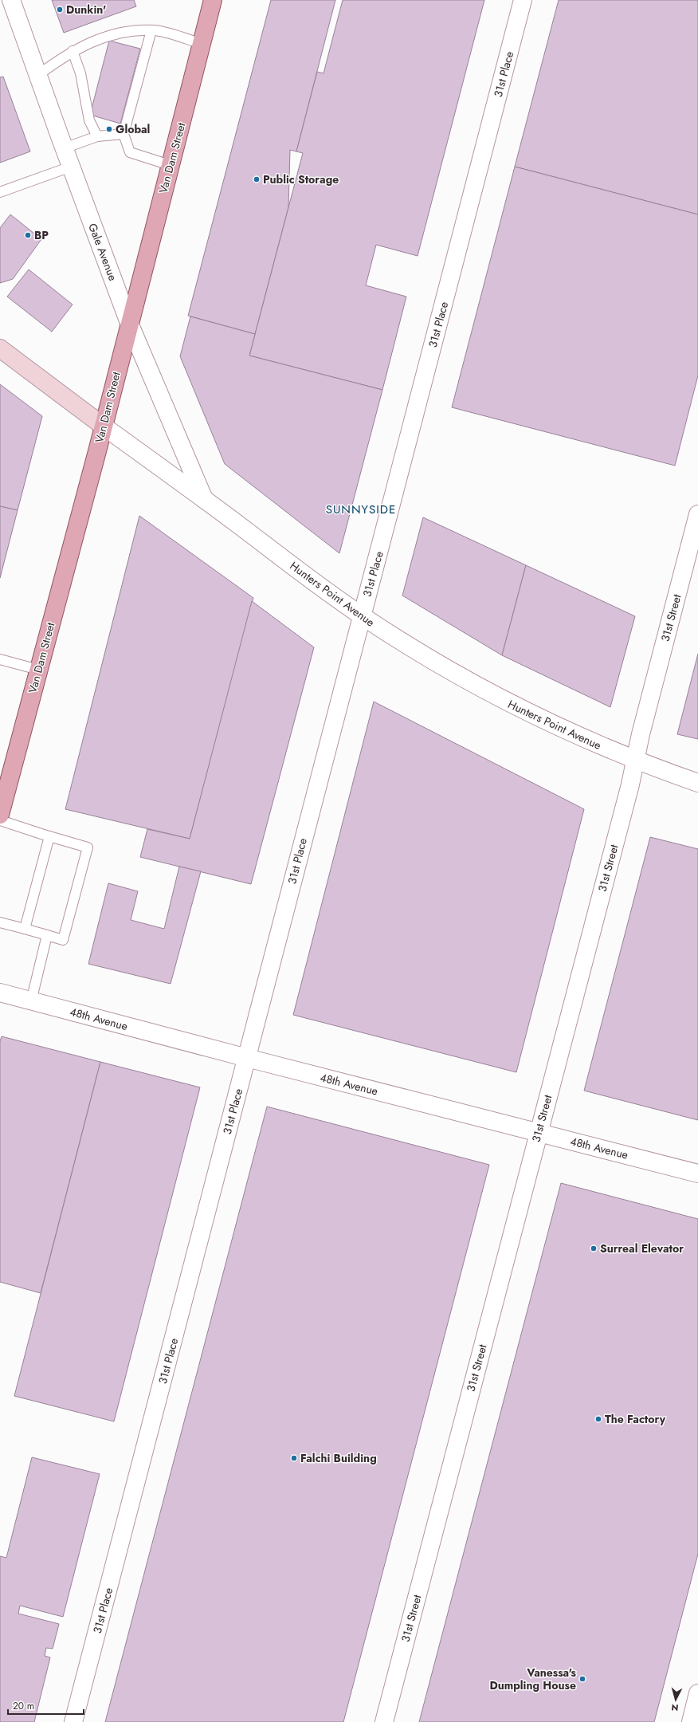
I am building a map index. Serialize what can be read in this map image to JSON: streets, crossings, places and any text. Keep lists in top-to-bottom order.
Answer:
{
  "streets": {
    "main road": ["Van Dam Street"],
    "street": [
      "31st Place",
      "Gale Avenue",
      "Hunters Point Avenue",
      "31st Street",
      "48th Avenue"
    ]
  },
  "crossings": [
    ["31st Place", "Hunters Point Avenue"],
    ["31st Place", "48th Avenue"],
    ["Van Dam Street", "Gale Avenue"],
    ["Van Dam Street", "Hunters Point Avenue"],
    ["Gale Avenue", "Hunters Point Avenue"],
    ["Hunters Point Avenue", "31st Street"],
    ["31st Street", "48th Avenue"]
  ],
  "districts": ["SUNNYSIDE"],
  "places": [
    "Dunkin'",
    "Global",
    "Public Storage",
    "BP",
    "Surreal Elevator",
    "The Factory",
    "Falchi Building",
    "Vanessa's Dumpling House"
  ],
  "scale_bar": "20 m",
  "north": "bottom"
}
